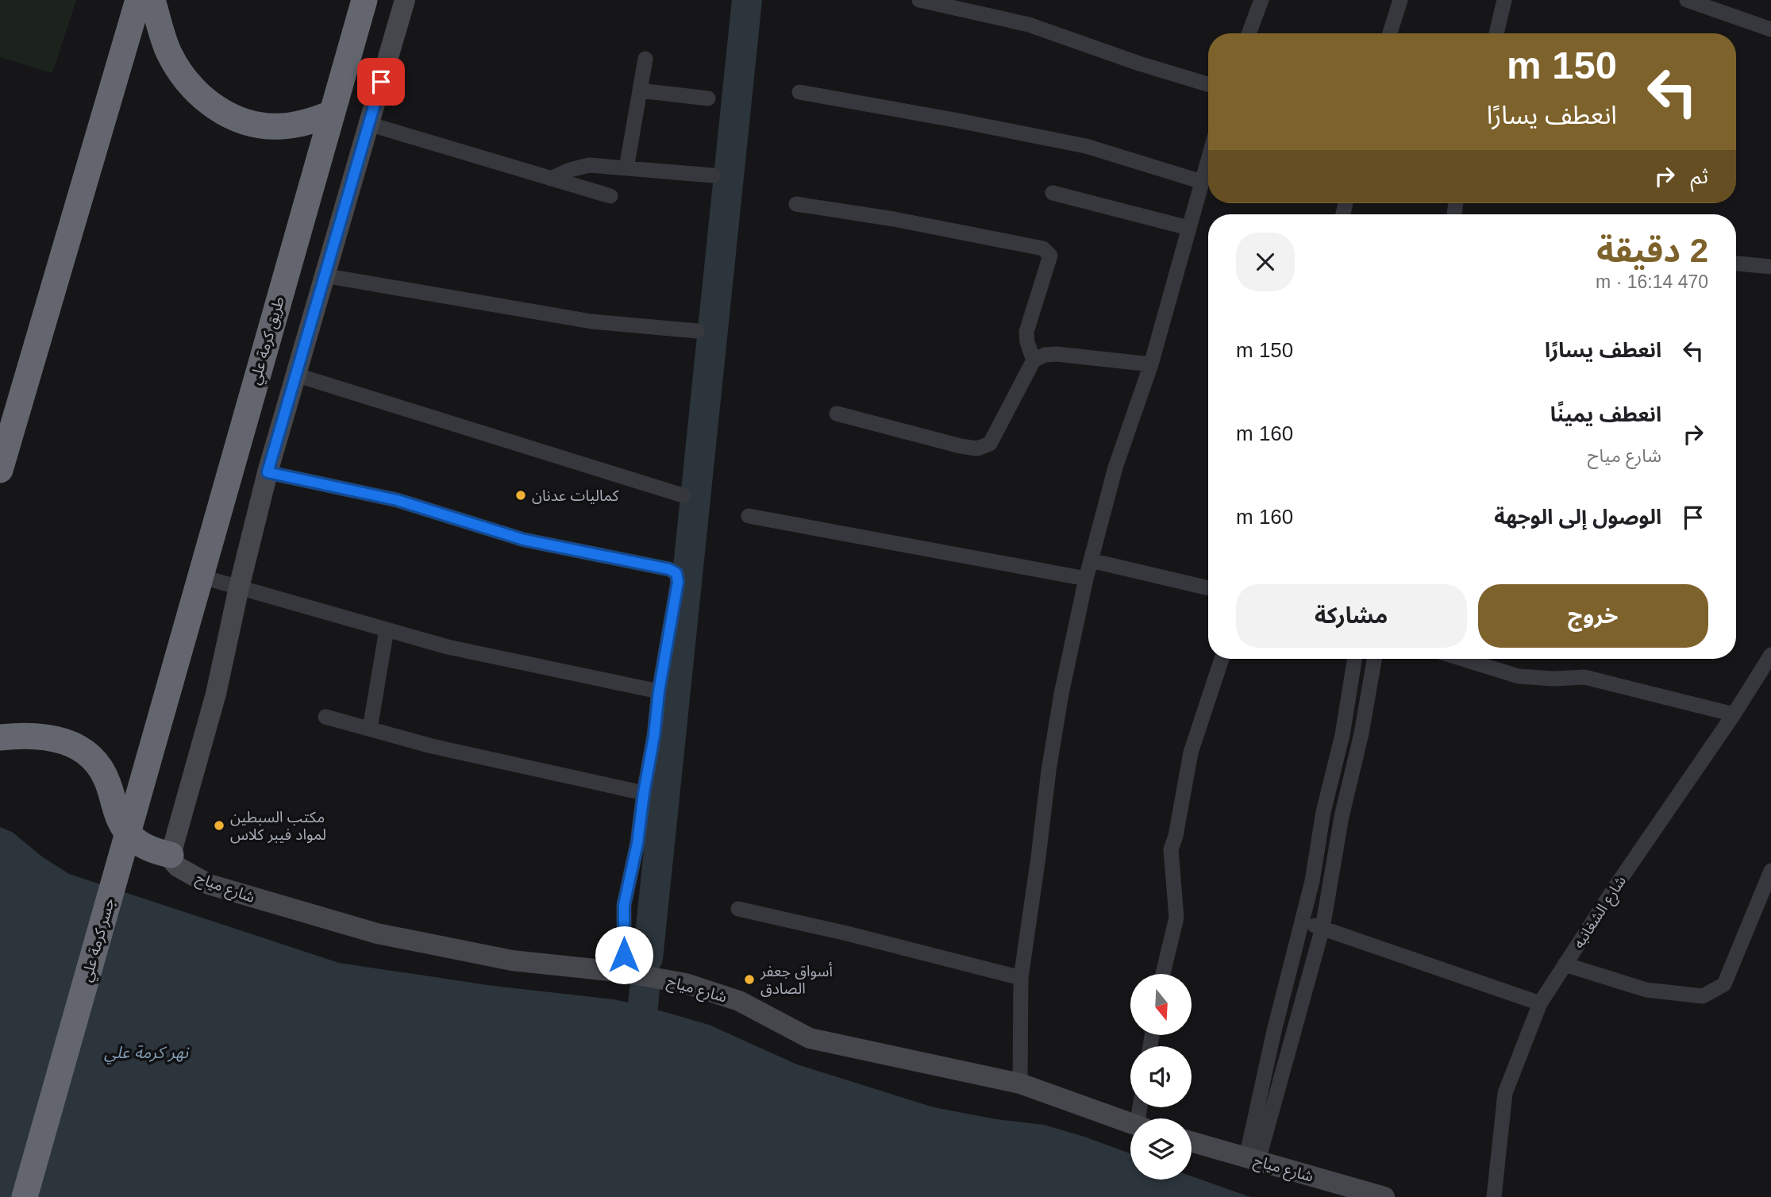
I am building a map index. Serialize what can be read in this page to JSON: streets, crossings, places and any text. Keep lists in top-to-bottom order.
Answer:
{
  "streets": {
    "highway": ["طريق كرمة علي", "جسر كرمة علي"],
    "street": ["شارع مياح", "شارع الشغانبه"]
  },
  "crossings": [
    ["طريق كرمة علي", "جسر كرمة علي"]
  ],
  "water": ["نهر كرمة علي"],
  "places": ["كماليات عدنان", "مكتب السبطين لمواد فيبر كلاس", "أسواق جعفر الصادق"],
  "north": "bottom",
  "page": {
    "turn": ["150 m", "انعطف يسارًا"],
    "then": "ثم",
    "heading": ["2 دقيقة", "470 m · 16:14"],
    "list": [
      {
        "name": "انعطف يسارًا",
        "value": "150 m"
      },
      {
        "name": "انعطف يمينًا",
        "note": "شارع مياح",
        "value": "160 m"
      },
      {
        "name": "الوصول إلى الوجهة",
        "value": "160 m"
      }
    ],
    "buttons": ["خروج", "مشاركة"]
  }
}
